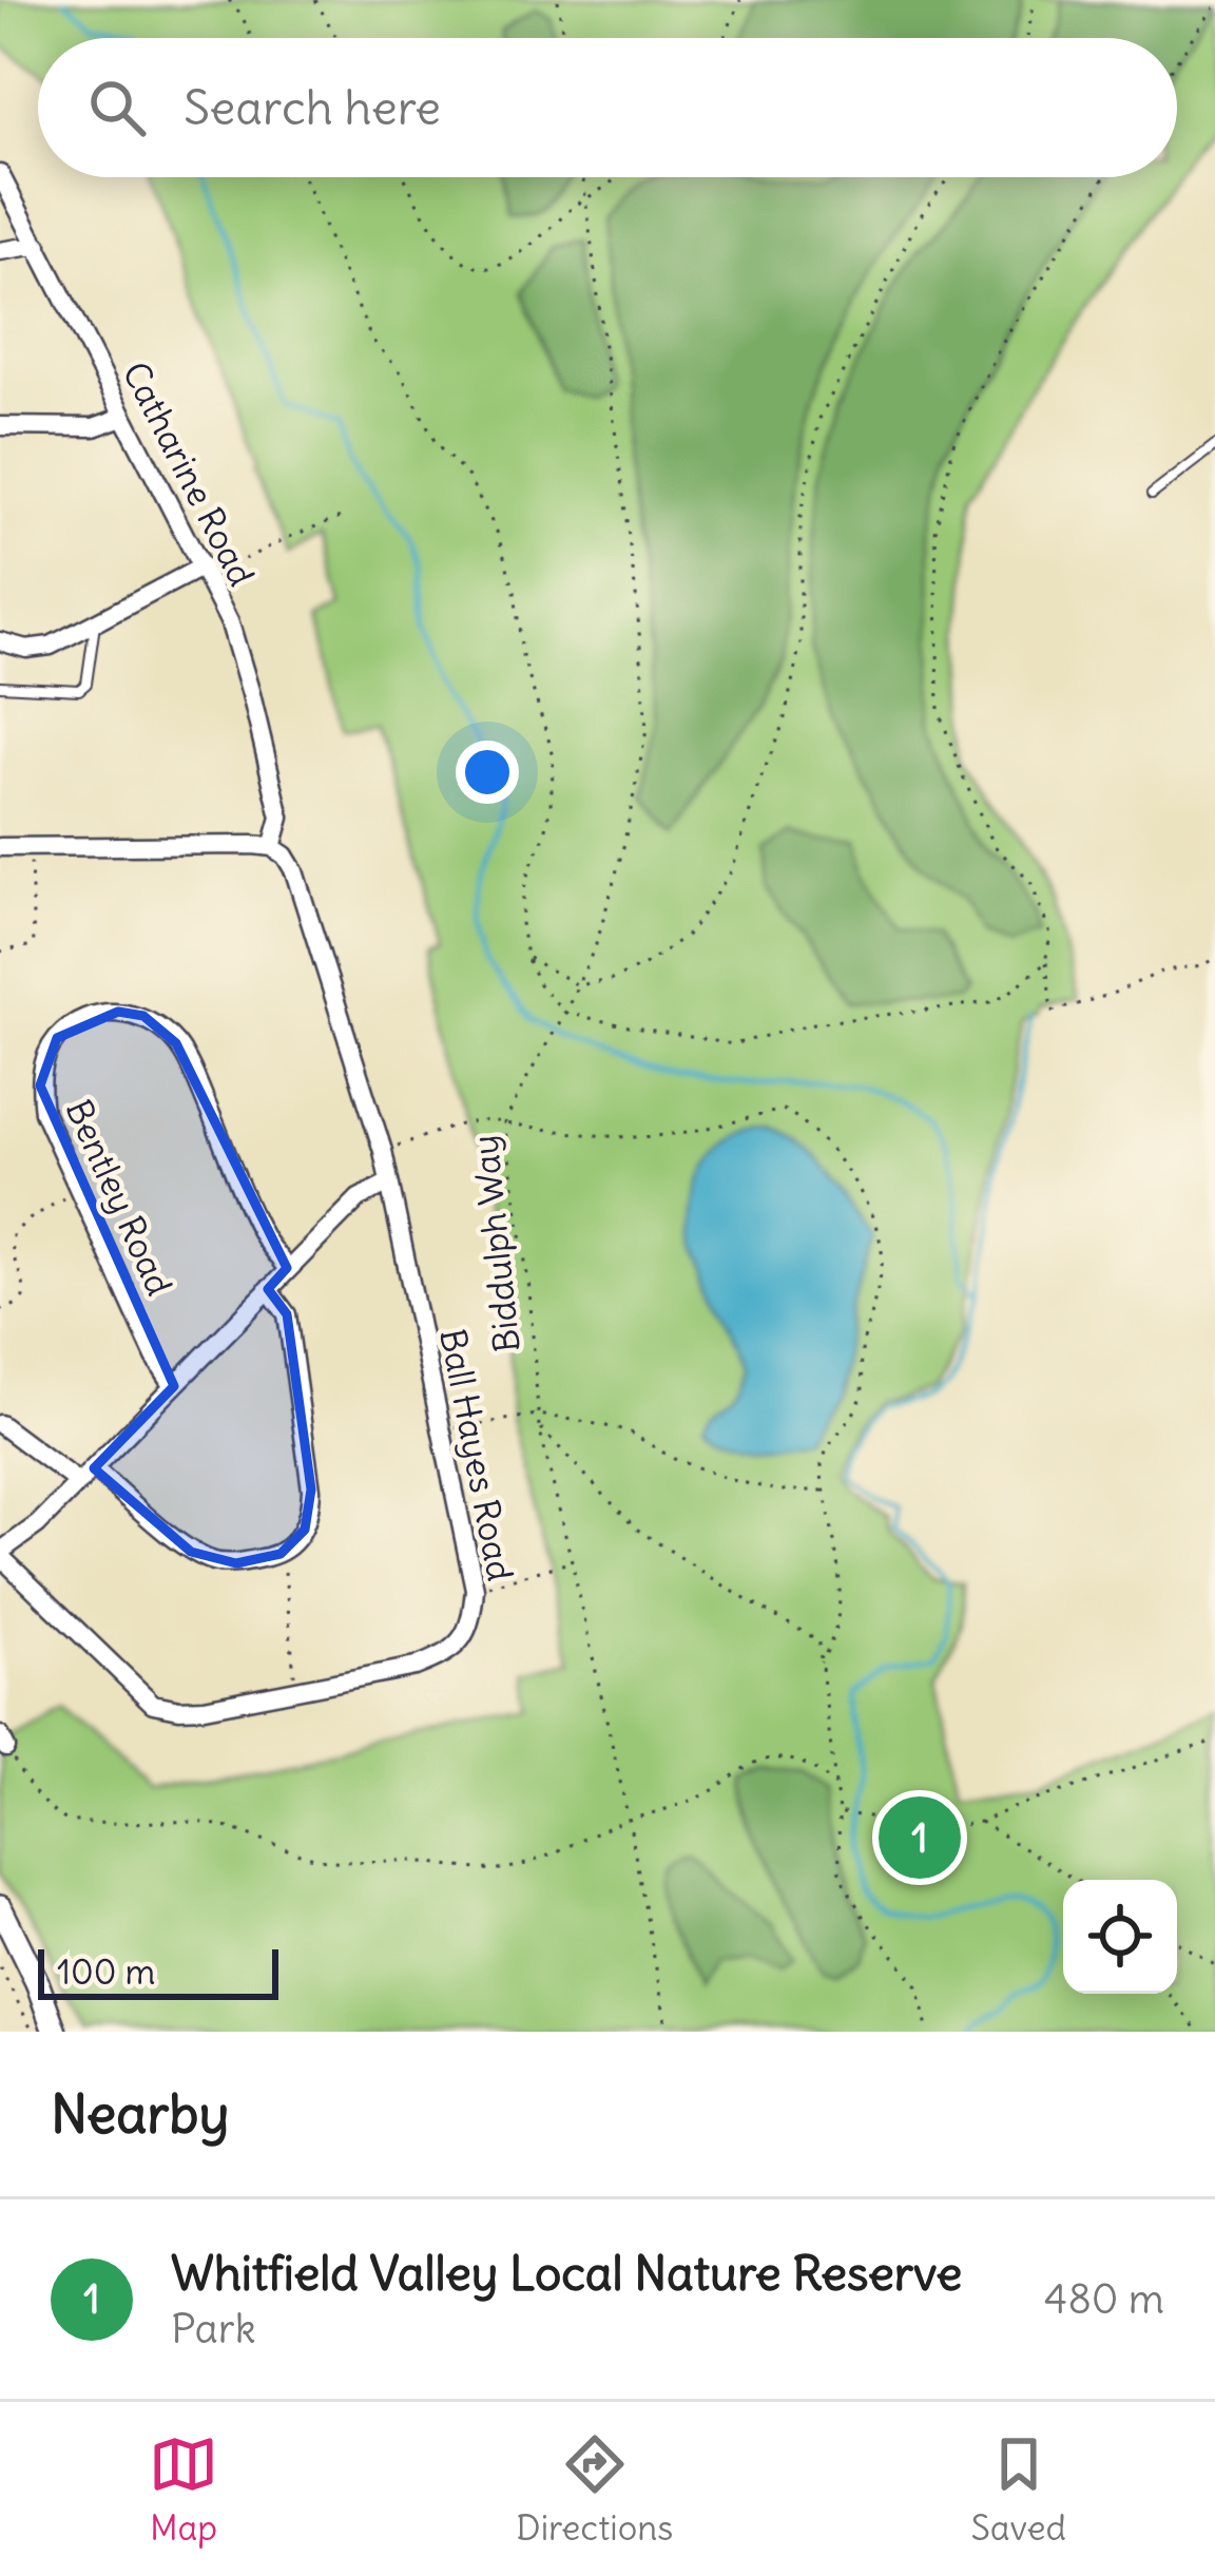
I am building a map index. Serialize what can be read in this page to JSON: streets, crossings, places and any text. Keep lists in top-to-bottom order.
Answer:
{
  "streets": {
    "street": ["Catharine Road", "Bentley Road", "Ball Hayes Road"],
    "path": ["Biddulph Way"]
  },
  "crossings": [
    ["Catharine Road", "Ball Hayes Road"]
  ],
  "scale_bar": "100 m",
  "page": {
    "search": "Search here",
    "pins": "1",
    "scale": "100 m",
    "heading": "Nearby",
    "list": [
      {
        "mark": "1",
        "name": "Whitfield Valley Local Nature Reserve",
        "note": "Park",
        "value": "480 m"
      }
    ],
    "nav": ["Map", "Directions", "Saved"]
  }
}
